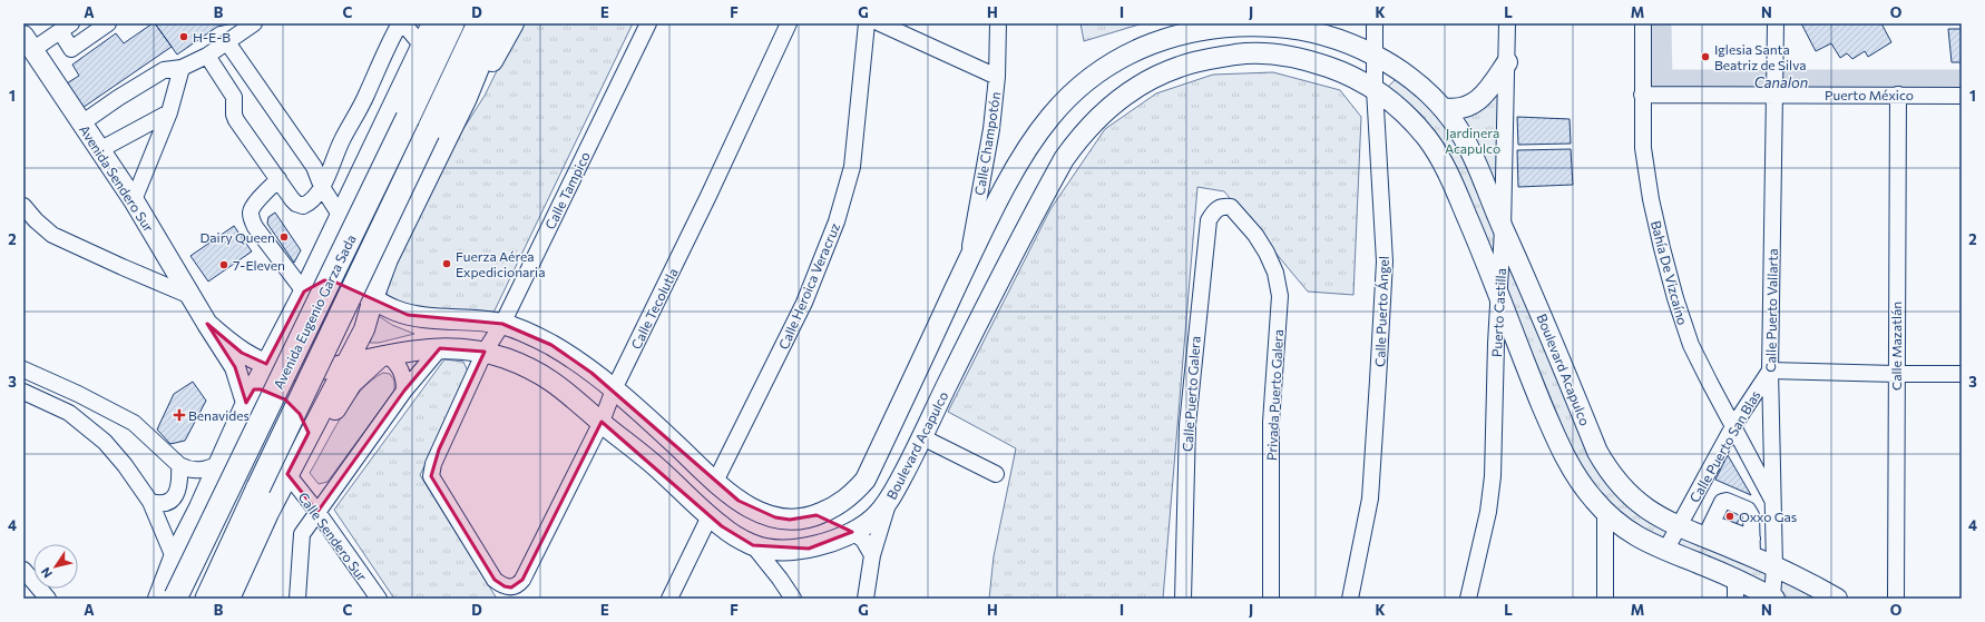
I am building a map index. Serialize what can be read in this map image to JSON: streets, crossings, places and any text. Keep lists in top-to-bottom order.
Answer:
{
  "streets": {
    "highway": ["Avenida Eugenio Garza Sada"],
    "main road": ["Avenida Sendero Sur", "Boulevard Acapulco"],
    "street": [
      "Puerto México",
      "Calle Champotón",
      "Calle Tampico",
      "Bahía De Vizcaíno",
      "Calle Heroica Veracruz",
      "Calle Tecolutla",
      "Calle Puerto Vallarta",
      "Calle Puerto Ángel",
      "Puerto Castilla",
      "Calle Mazatlán",
      "Calle Puerto Galera",
      "Privada Puerto Galera",
      "Calle Puerto San Blas",
      "Calle Sendero Sur"
    ]
  },
  "crossings": [
    ["Puerto México", "Bahía De Vizcaíno"],
    ["Puerto México", "Calle Puerto Vallarta"],
    ["Puerto México", "Calle Mazatlán"],
    ["Calle Champotón", "Boulevard Acapulco"],
    ["Avenida Sendero Sur", "Boulevard Acapulco"],
    ["Calle Tampico", "Calle Tecolutla"],
    ["Calle Tampico", "Boulevard Acapulco"],
    ["Bahía De Vizcaíno", "Calle Puerto Vallarta"],
    ["Bahía De Vizcaíno", "Calle Puerto San Blas"],
    ["Calle Tecolutla", "Boulevard Acapulco"],
    ["Calle Puerto Vallarta", "Boulevard Acapulco"],
    ["Calle Puerto Vallarta", "Calle Puerto San Blas"],
    ["Calle Puerto Ángel", "Boulevard Acapulco"],
    ["Puerto Castilla", "Boulevard Acapulco"],
    ["Boulevard Acapulco", "Calle Puerto San Blas"],
    ["Calle Puerto Galera", "Privada Puerto Galera"]
  ],
  "water": ["Canalon"],
  "parks": ["Jardinera Acapulco"],
  "places": {
    "other": [
      "H-E-B",
      "Iglesia Santa Beatriz de Silva",
      "Dairy Queen",
      "Fuerza Aérea Expedicionaria",
      "7-Eleven",
      "Oxxo Gas"
    ],
    "health": ["Benavides"]
  },
  "north": "bottom left",
  "grid": {
    "columns": [
      "A",
      "B",
      "C",
      "D",
      "E",
      "F",
      "G",
      "H",
      "I",
      "J",
      "K",
      "L",
      "M",
      "N",
      "O"
    ],
    "rows": [
      "1",
      "2",
      "3",
      "4"
    ]
  }
}
